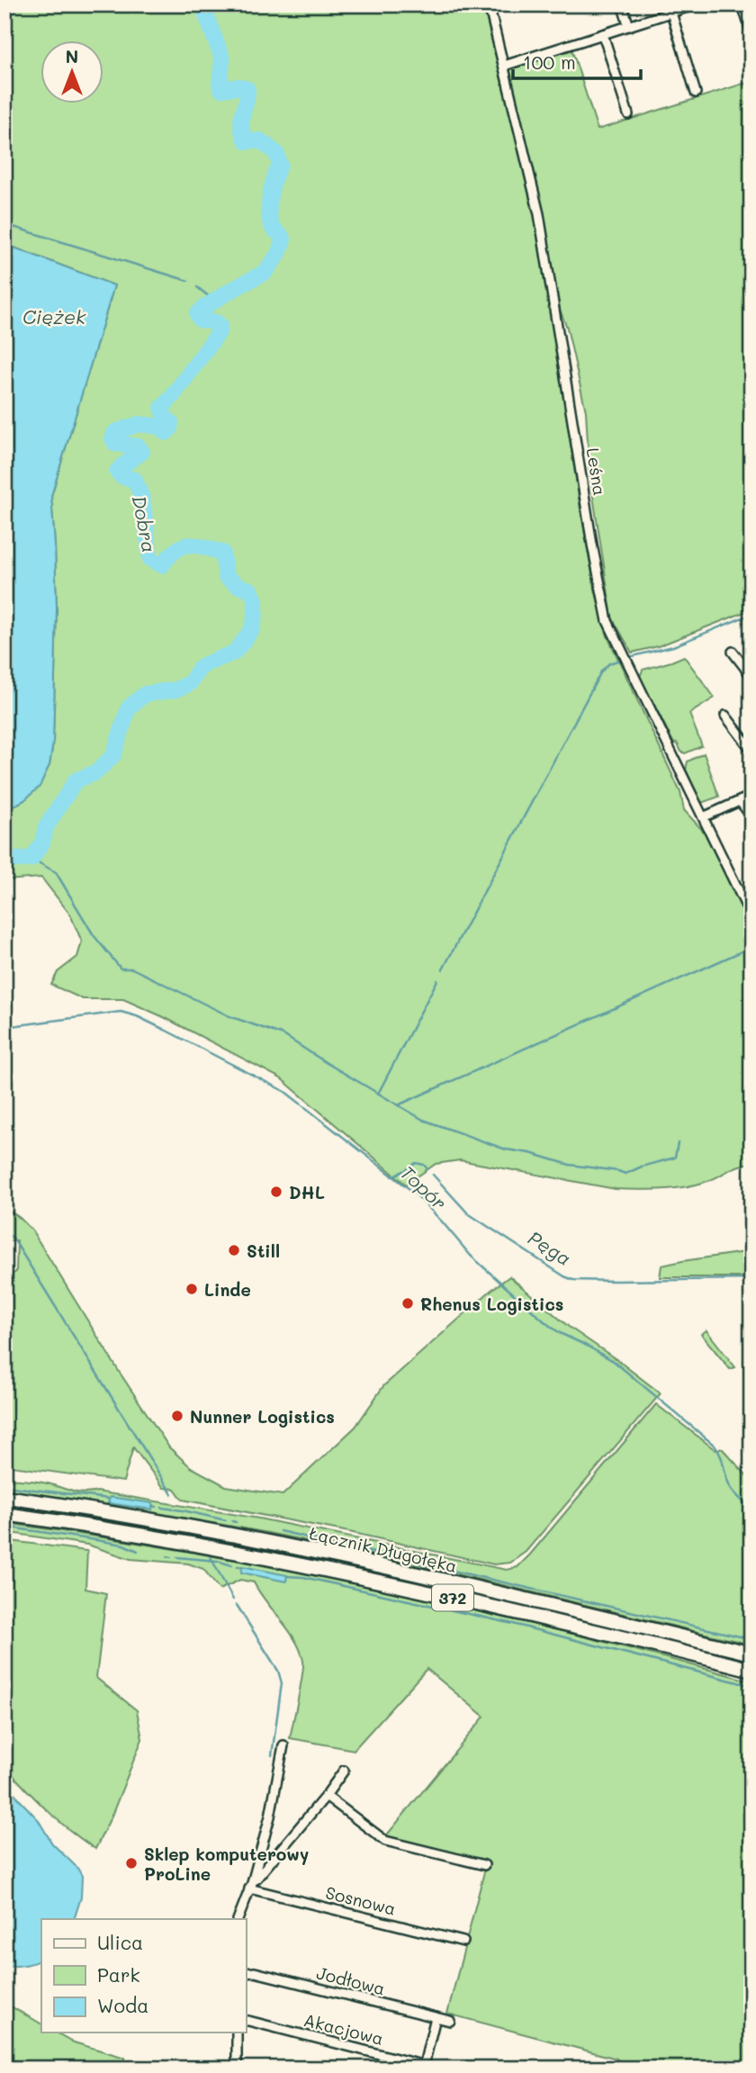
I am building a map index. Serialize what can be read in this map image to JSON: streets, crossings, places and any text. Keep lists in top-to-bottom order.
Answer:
{
  "streets": {
    "main road": ["Łącznik Długołęka", "372"],
    "street": [
      "Leśna",
      "Sosnowa",
      "Jodłowa",
      "Akacjowa"
    ]
  },
  "water": [
    "Ciężek",
    "Dobra",
    "Topór",
    "Pęga"
  ],
  "places": [
    "DHL",
    "Still",
    "Linde",
    "Rhenus Logistics",
    "Nunner Logistics",
    "Sklep komputerowy ProLine"
  ],
  "legend": ["Ulica", "Park", "Woda"],
  "scale_bar": "100 m",
  "north": "top"
}
